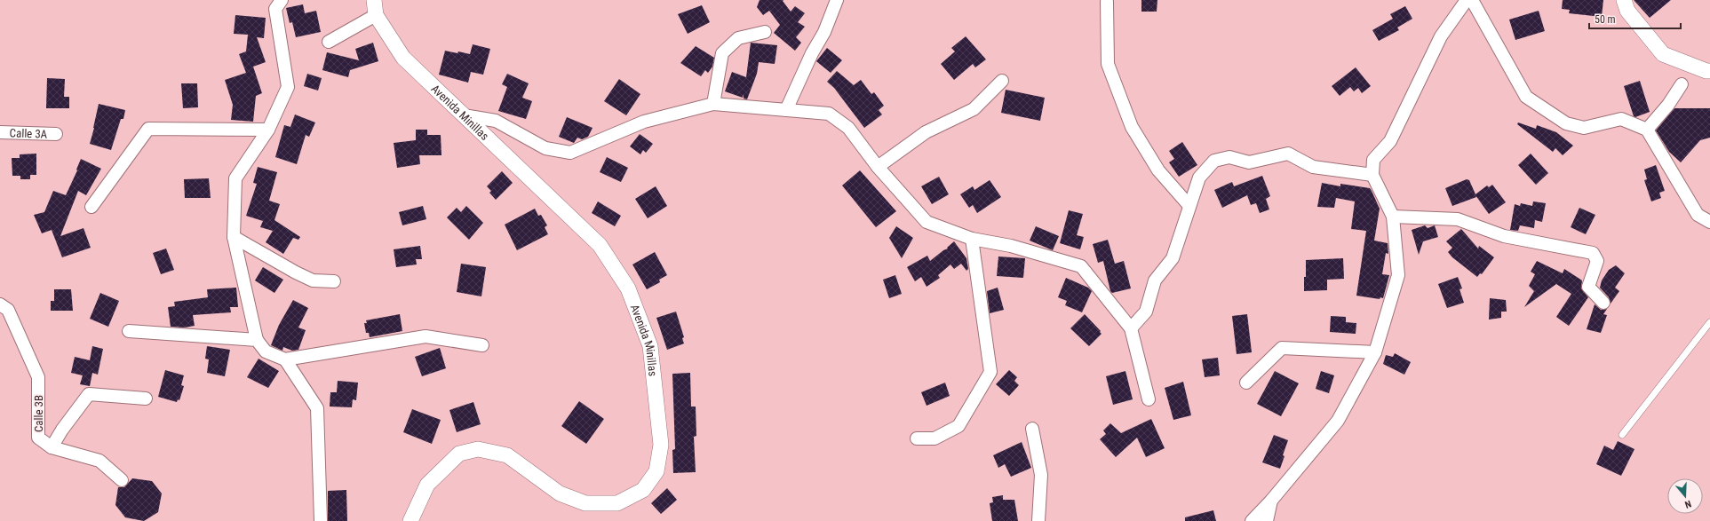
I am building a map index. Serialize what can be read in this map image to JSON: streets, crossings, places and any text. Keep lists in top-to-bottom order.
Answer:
{
  "streets": {
    "street": ["Avenida Minillas", "Calle 3A", "Calle 3B"]
  },
  "scale_bar": "50 m",
  "north": "bottom"
}
